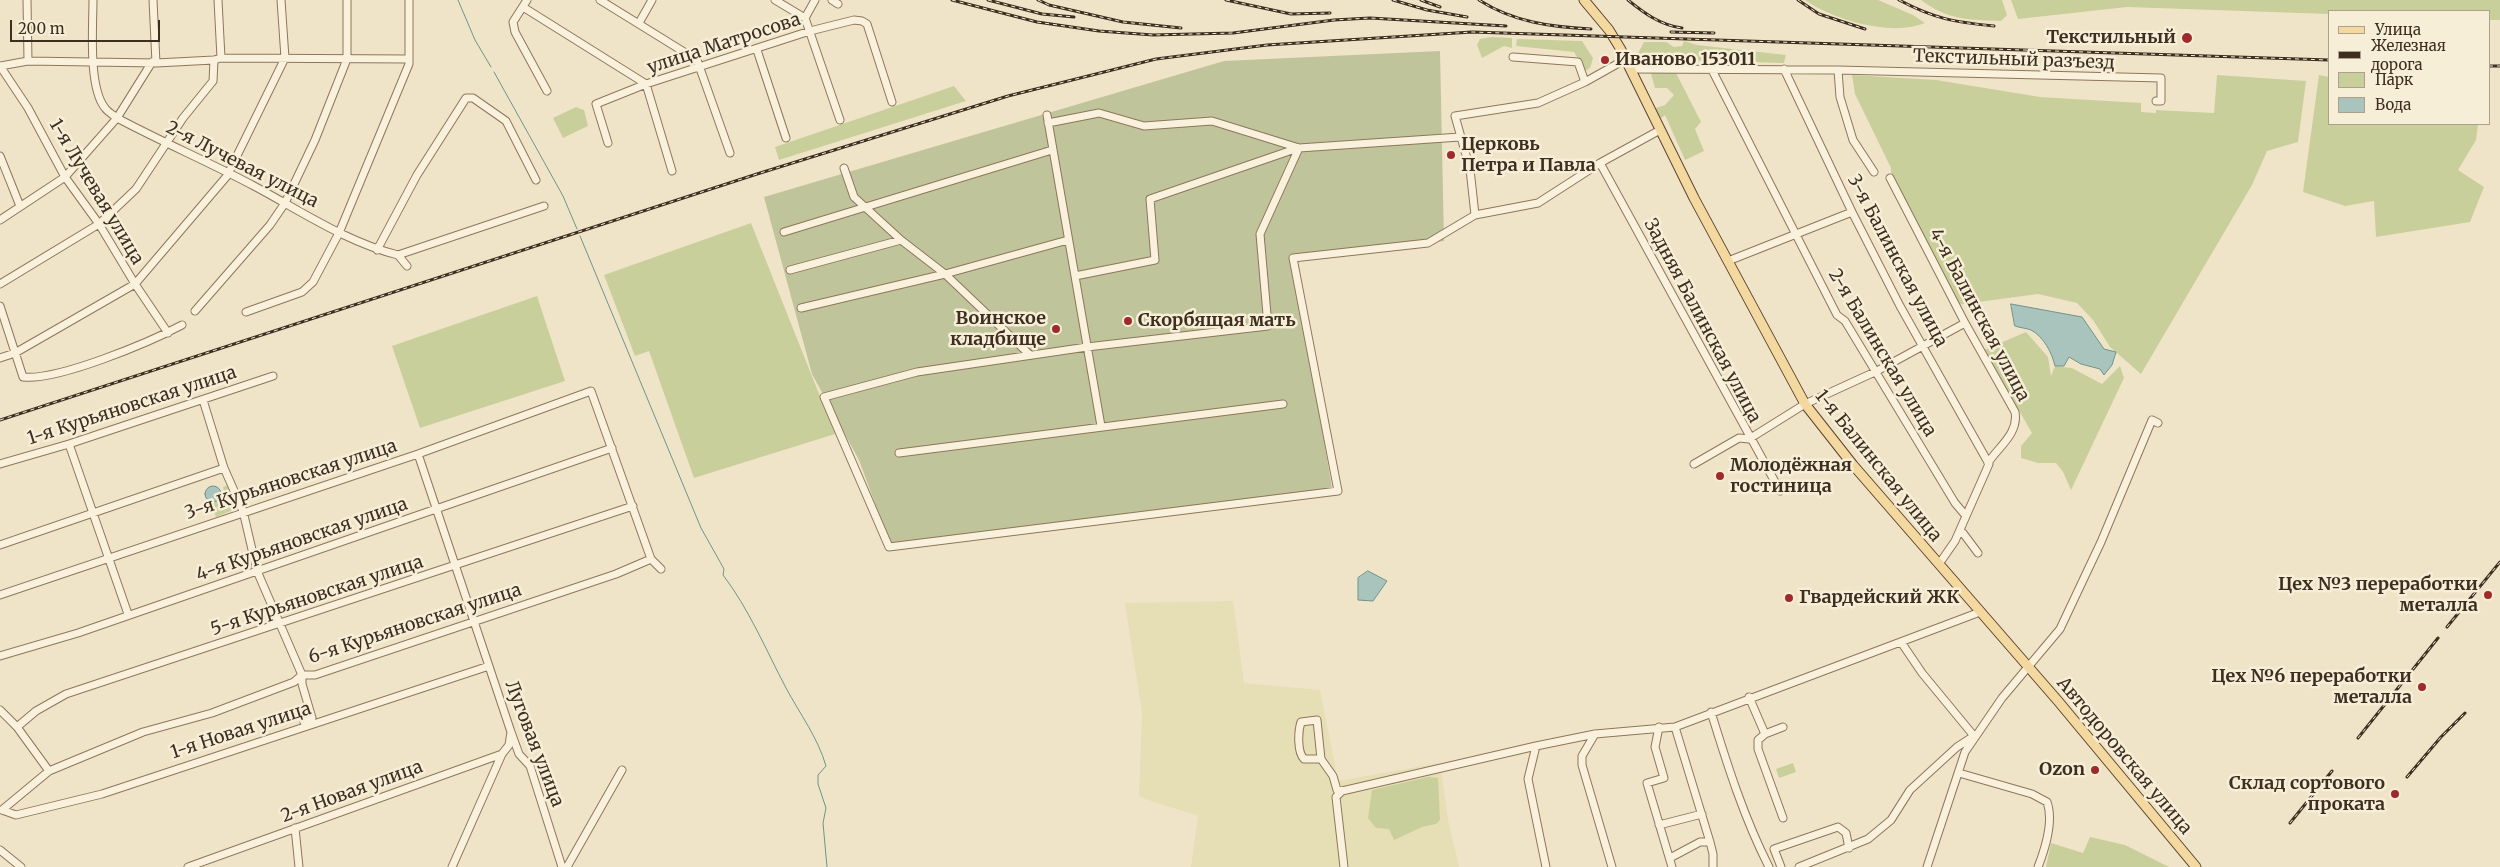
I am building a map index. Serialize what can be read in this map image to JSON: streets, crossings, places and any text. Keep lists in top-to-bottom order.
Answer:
{
  "streets": {
    "main road": ["1-я Балинская улица", "Автодоровская улица"],
    "street": [
      "улица Матросова",
      "Текстильный разъезд",
      "2-я Лучевая улица",
      "1-я Лучевая улица",
      "3-я Балинская улица",
      "4-я Балинская улица",
      "Задняя Балинская улица",
      "2-я Балинская улица",
      "1-я Курьяновская улица",
      "3-я Курьяновская улица",
      "4-я Курьяновская улица",
      "5-я Курьяновская улица",
      "6-я Курьяновская улица",
      "1-я Новая улица",
      "Луговая улица",
      "2-я Новая улица"
    ]
  },
  "crossings": [
    ["3-я Балинская улица", "4-я Балинская улица"],
    ["4-я Балинская улица", "2-я Балинская улица"],
    ["4-я Балинская улица", "1-я Балинская улица"],
    ["1-я Балинская улица", "Автодоровская улица"],
    ["3-я Курьяновская улица", "4-я Курьяновская улица"],
    ["3-я Курьяновская улица", "Луговая улица"],
    ["4-я Курьяновская улица", "Луговая улица"],
    ["5-я Курьяновская улица", "Луговая улица"],
    ["6-я Курьяновская улица", "1-я Новая улица"],
    ["6-я Курьяновская улица", "Луговая улица"],
    ["1-я Новая улица", "Луговая улица"]
  ],
  "places": [
    "Текстильный",
    "Иваново 153011",
    "Церковь Петра и Павла",
    "Скорбящая мать",
    "Воинское кладбище",
    "Молодёжная гостиница",
    "Цех №3 переработки металла",
    "Гвардейский ЖК",
    "Цех №6 переработки металла",
    "Ozon",
    "Склад сортового проката"
  ],
  "legend": [
    "Улица",
    "Железная дорога",
    "Парк",
    "Вода"
  ],
  "scale_bar": "200 m"
}
